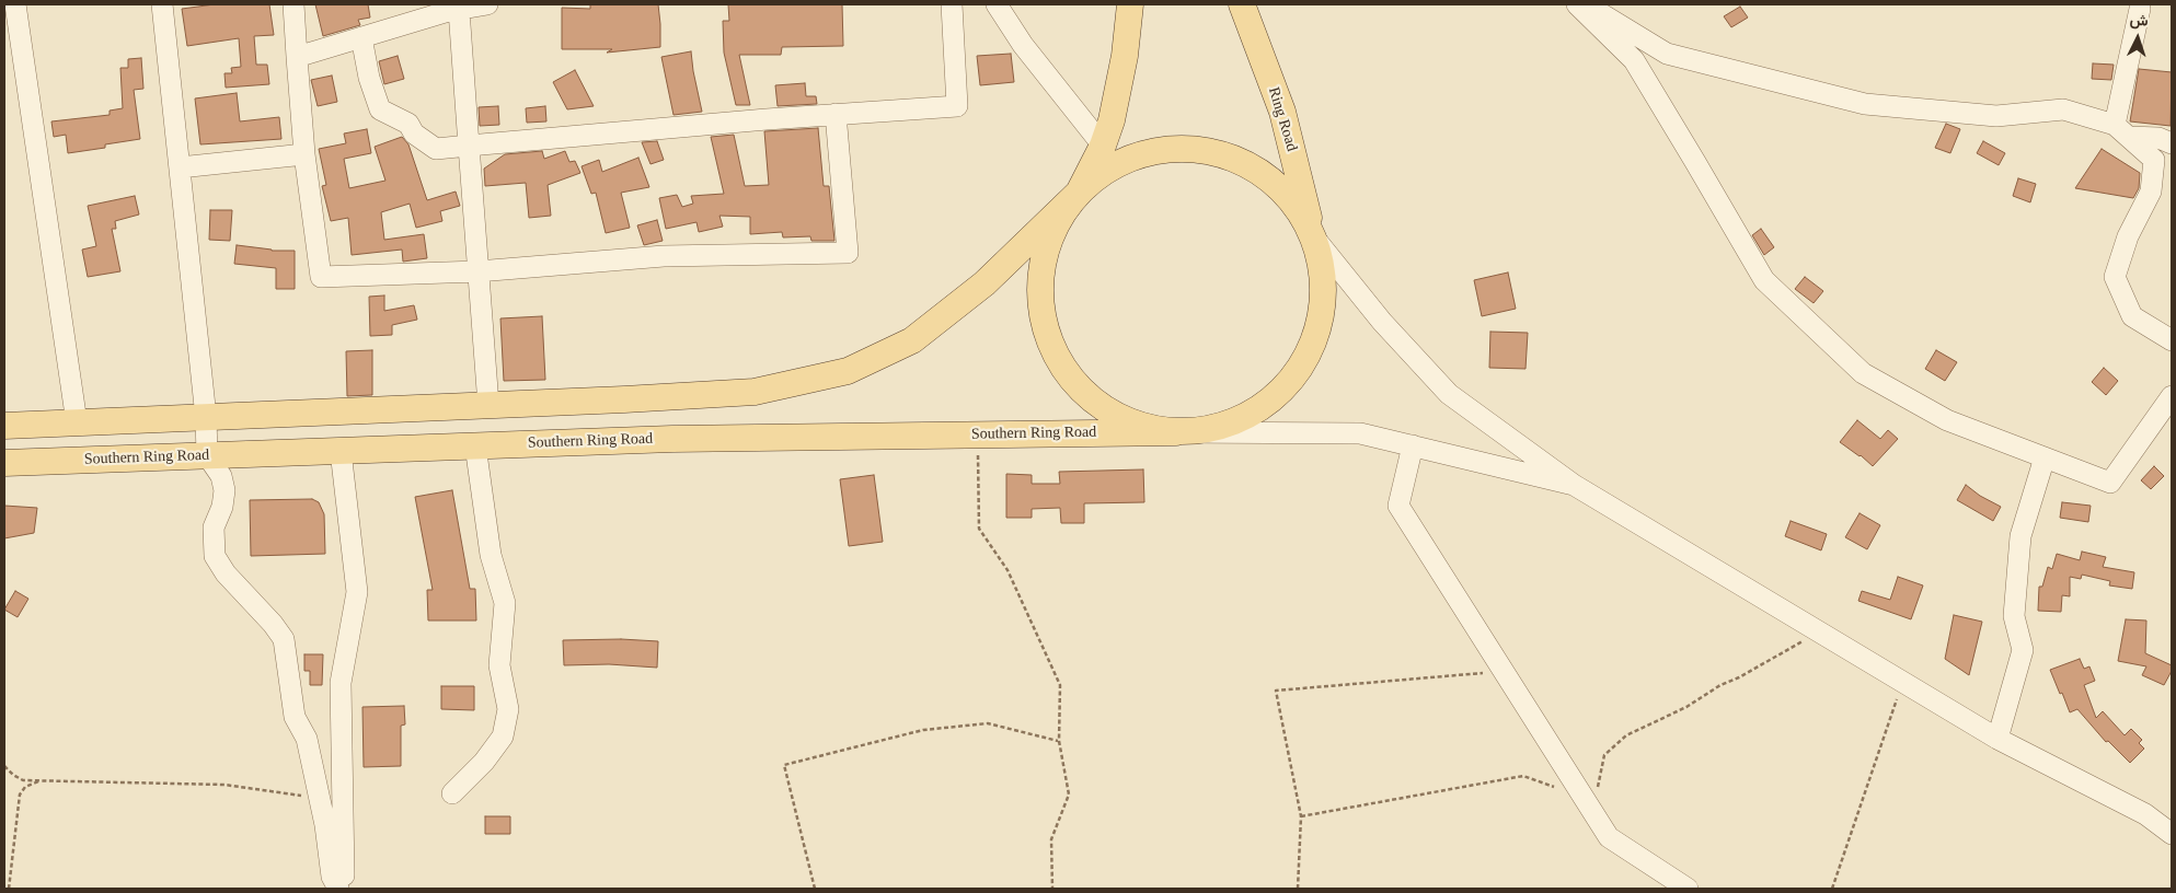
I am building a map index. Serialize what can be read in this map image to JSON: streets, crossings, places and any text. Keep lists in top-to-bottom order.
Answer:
{
  "streets": {
    "main road": ["Ring Road", "Southern Ring Road"]
  },
  "crossings": [
    ["Ring Road", "Southern Ring Road"]
  ],
  "north": "top"
}
